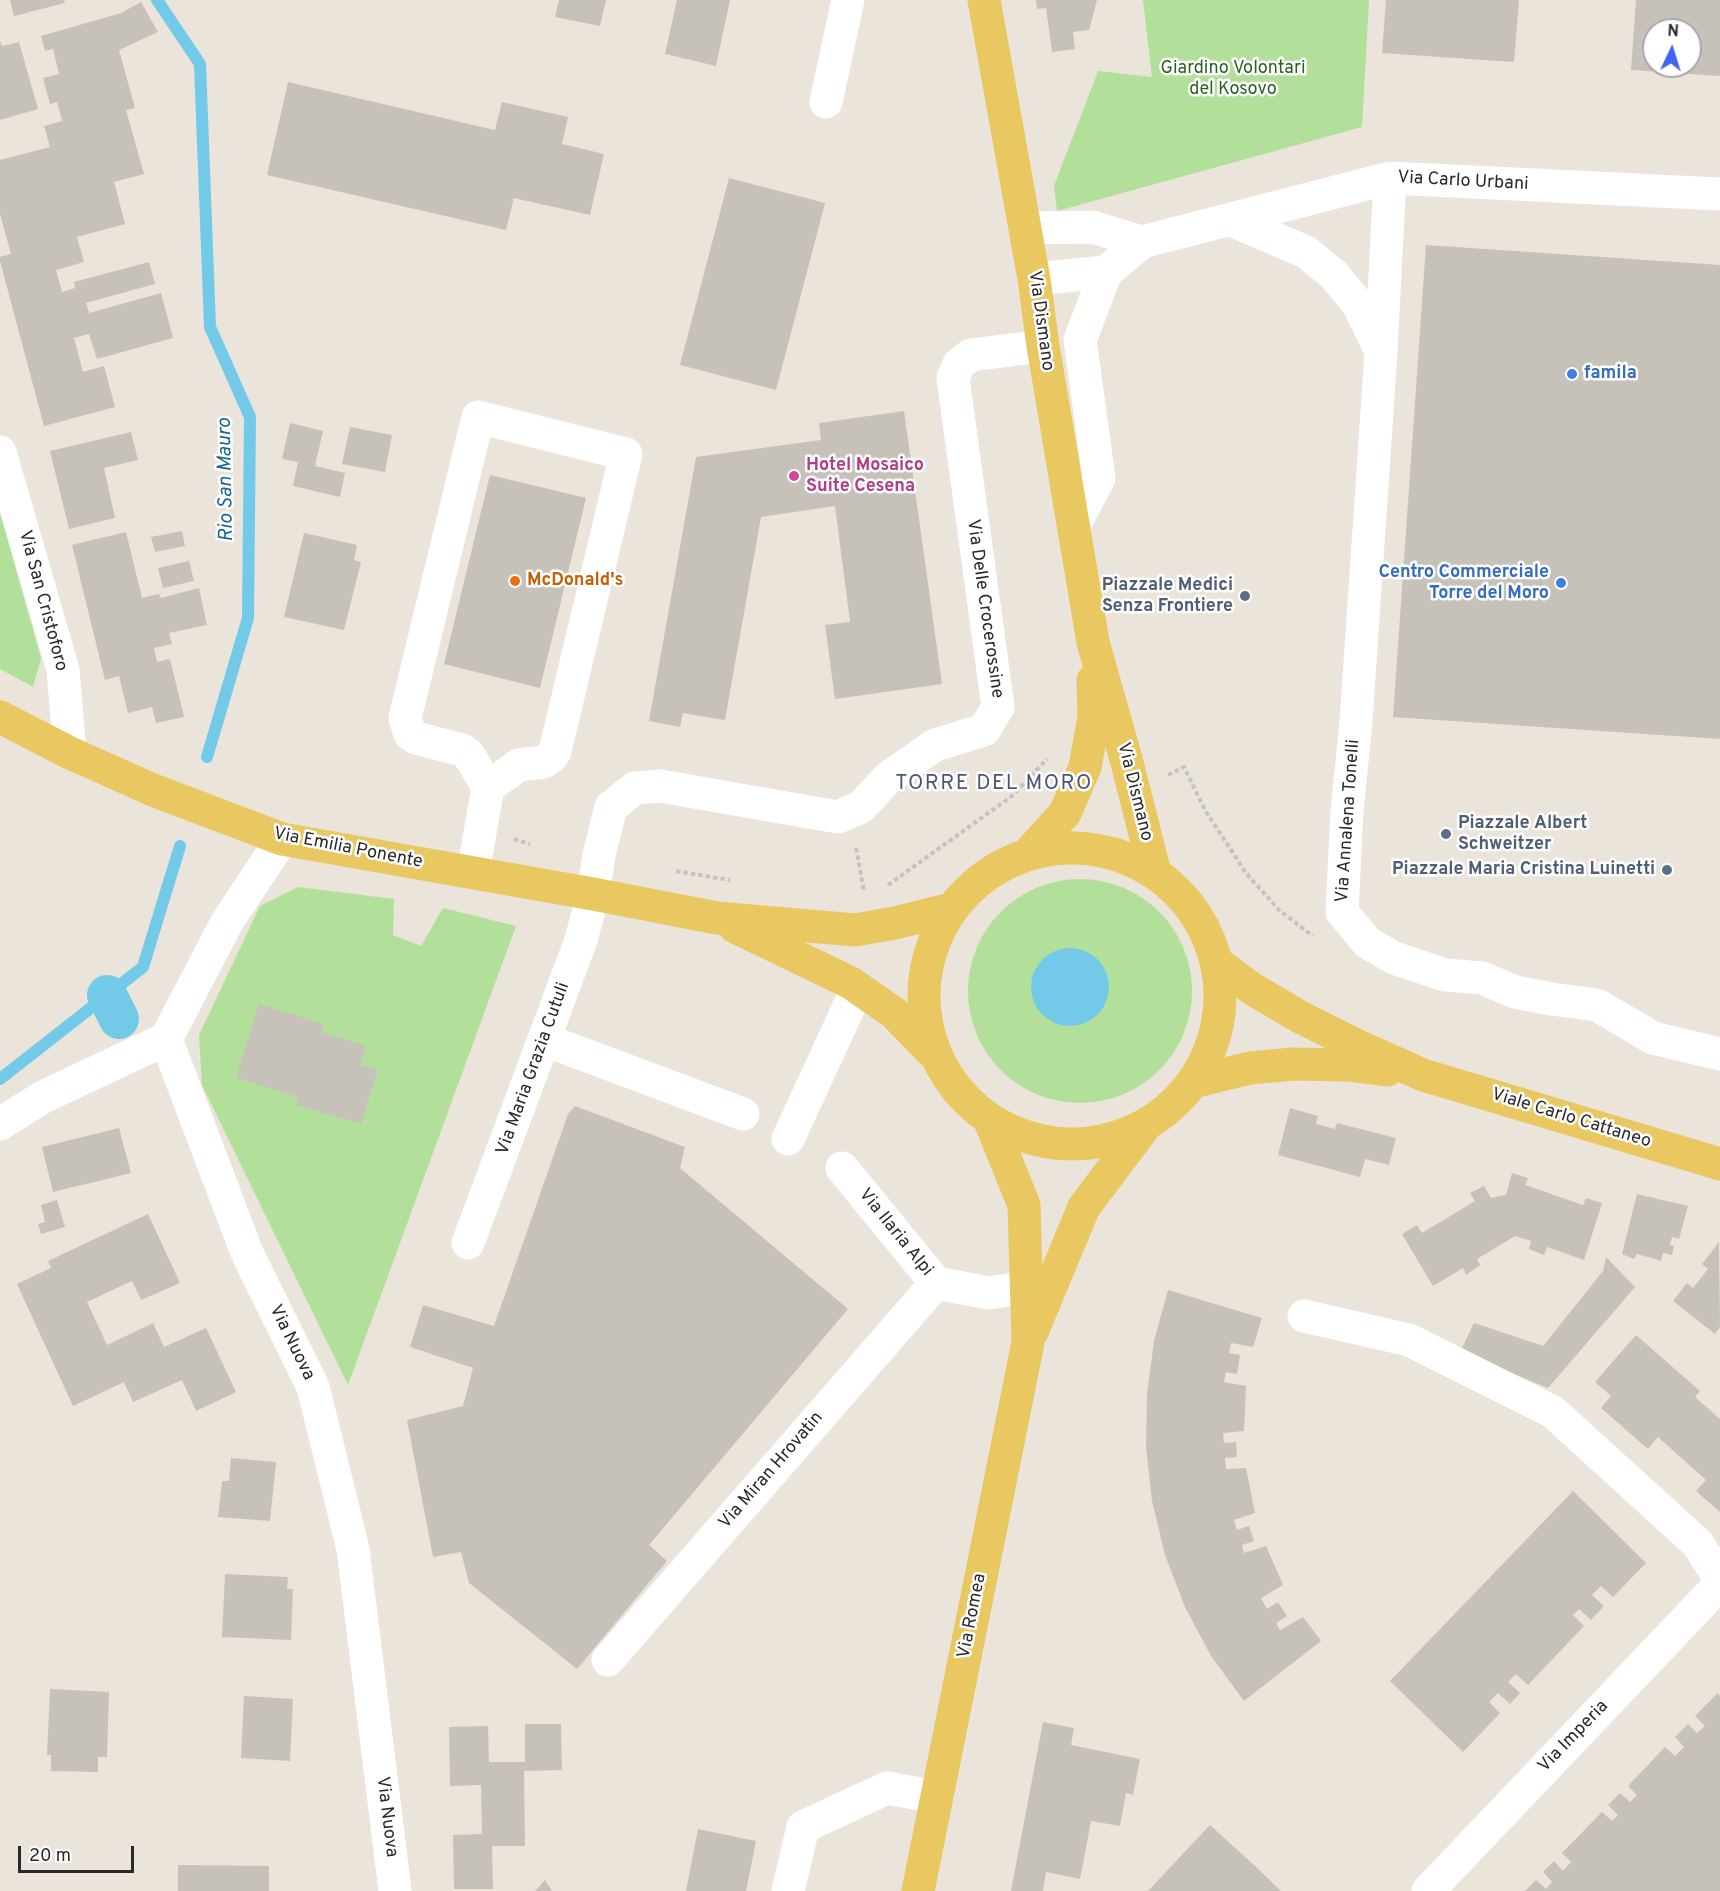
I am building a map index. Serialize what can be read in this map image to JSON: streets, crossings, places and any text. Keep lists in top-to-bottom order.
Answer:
{
  "streets": {
    "main road": [
      "Via Dismano",
      "Via Emilia Ponente",
      "Viale Carlo Cattaneo",
      "Via Romea"
    ],
    "street": [
      "Via Carlo Urbani",
      "Via San Cristoforo",
      "Via Delle Crocerossine",
      "Via Annalena Tonelli",
      "Via Maria Grazia Cutuli",
      "Via Ilaria Alpi",
      "Via Nuova",
      "Via Miran Hrovatin",
      "Via Imperia"
    ]
  },
  "crossings": [
    ["Via Carlo Urbani", "Via Annalena Tonelli"],
    ["Via Dismano", "Via Delle Crocerossine"],
    ["Via San Cristoforo", "Via Emilia Ponente"],
    ["Via Emilia Ponente", "Via Maria Grazia Cutuli"],
    ["Via Ilaria Alpi", "Via Miran Hrovatin"],
    ["Via Ilaria Alpi", "Via Romea"]
  ],
  "districts": ["TORRE DEL MORO"],
  "water": ["Rio San Mauro"],
  "parks": ["Giardino Volontari del Kosovo"],
  "places": [
    "famila",
    "Hotel Mosaico Suite Cesena",
    "McDonald's",
    "Centro Commerciale Torre del Moro",
    "Piazzale Medici Senza Frontiere",
    "Piazzale Albert Schweitzer",
    "Piazzale Maria Cristina Luinetti"
  ],
  "scale_bar": "20 m",
  "north": "top"
}
